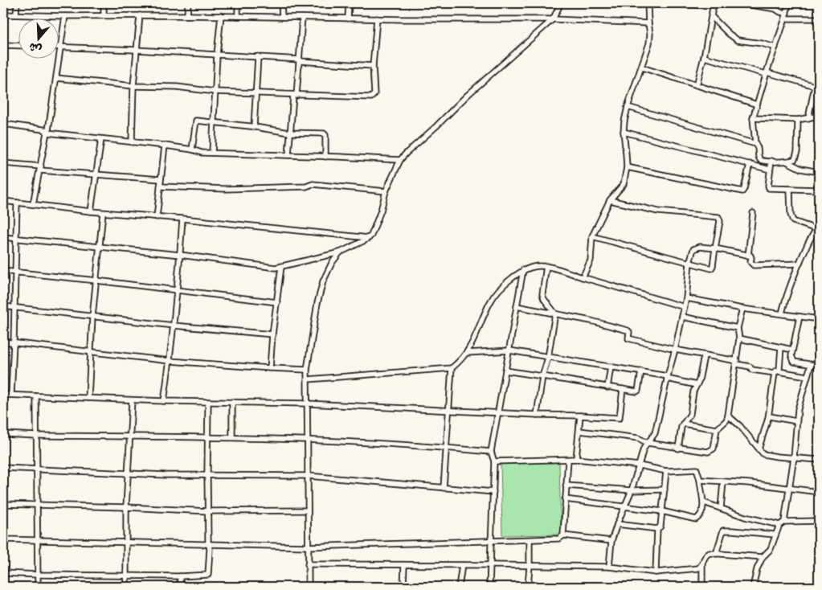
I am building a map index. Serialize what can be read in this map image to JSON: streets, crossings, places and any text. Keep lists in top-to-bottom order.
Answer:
{
  "north": "bottom"
}
